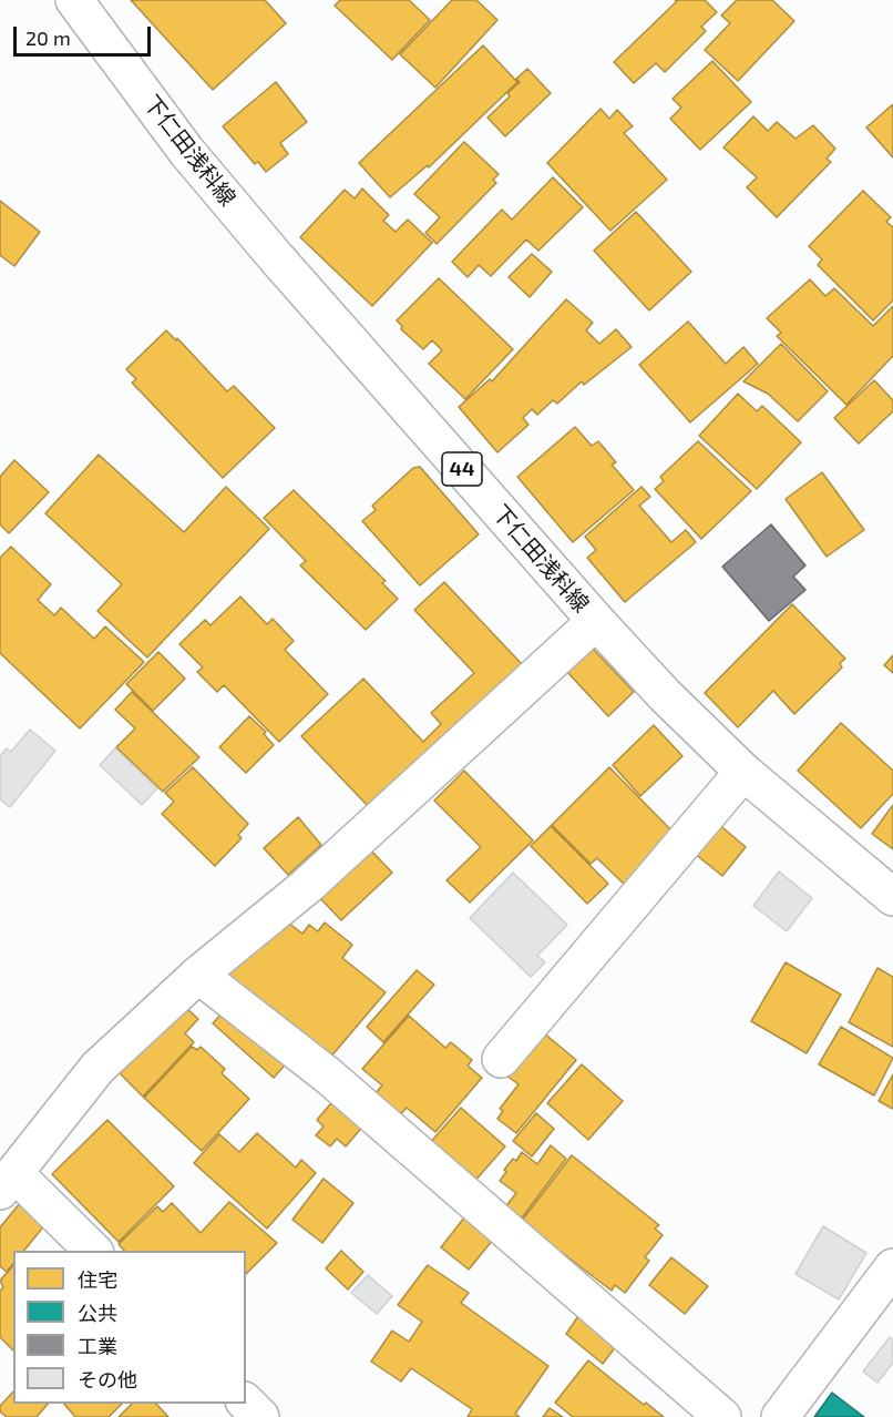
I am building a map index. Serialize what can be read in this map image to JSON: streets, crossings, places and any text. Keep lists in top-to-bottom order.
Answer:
{
  "streets": {
    "street": ["下仁田浅科線", "44"]
  },
  "legend": [
    "住宅",
    "公共",
    "工業",
    "その他"
  ],
  "scale_bar": "20 m"
}
